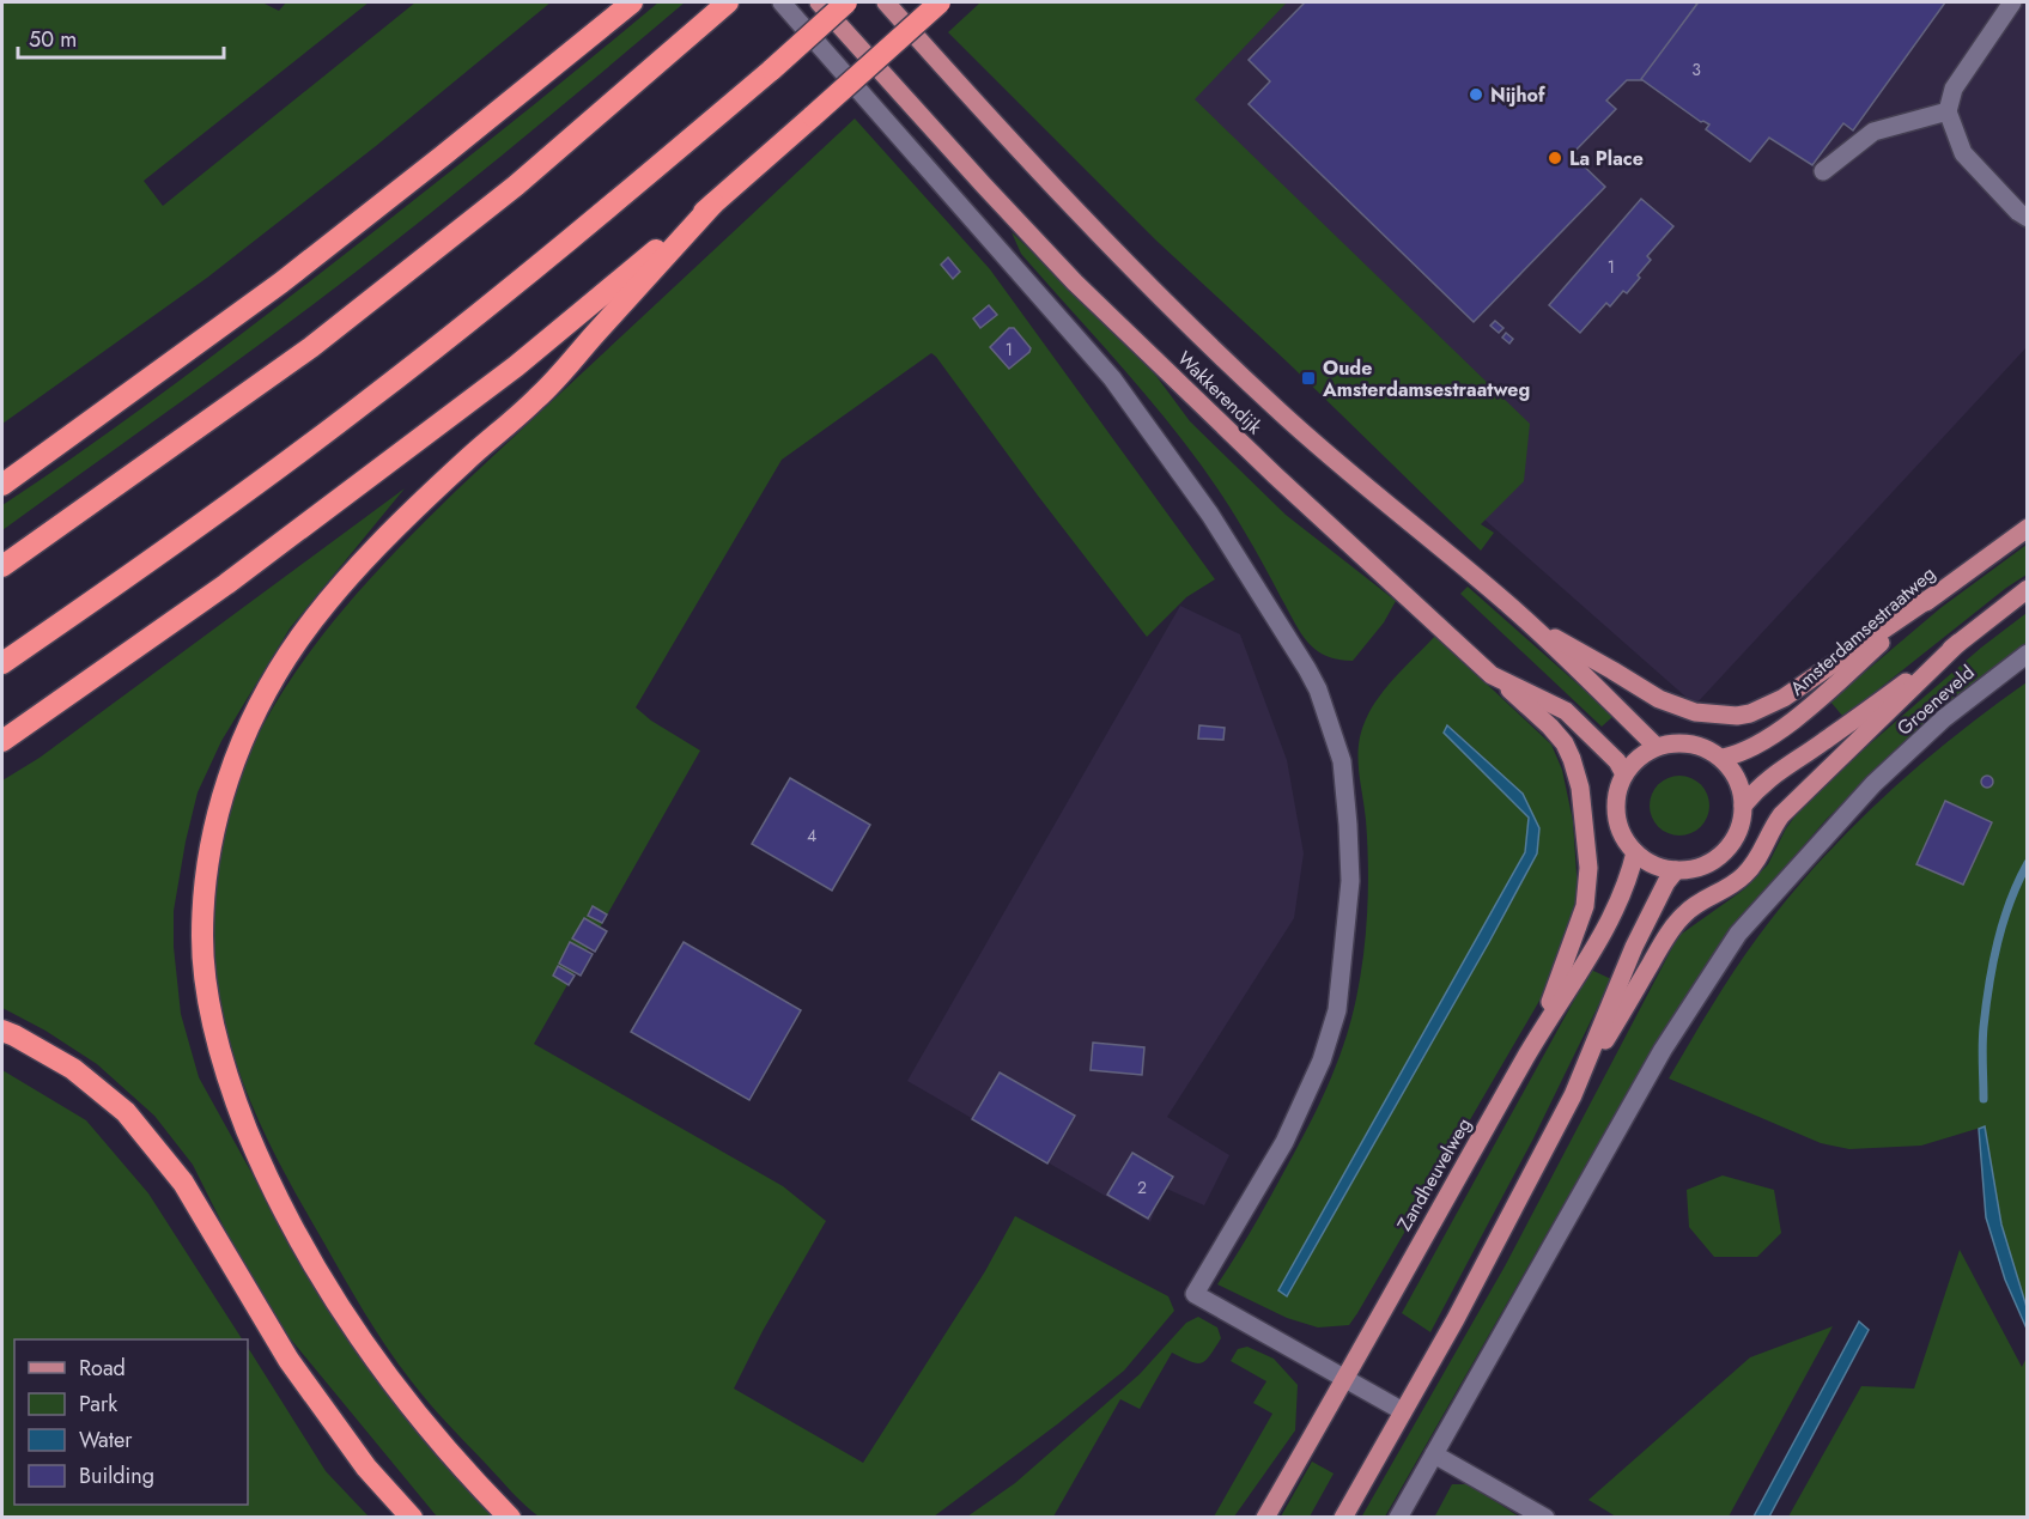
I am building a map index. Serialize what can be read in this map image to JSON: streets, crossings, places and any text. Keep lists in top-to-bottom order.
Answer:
{
  "streets": {
    "main road": ["Wakkerendijk", "Amsterdamsestraatweg", "Zandheuvelweg"],
    "street": ["Groeneveld"]
  },
  "crossings": [
    ["Wakkerendijk", "Amsterdamsestraatweg"],
    ["Wakkerendijk", "Zandheuvelweg"],
    ["Amsterdamsestraatweg", "Zandheuvelweg"]
  ],
  "places": {
    "other": ["Nijhof", "La Place"],
    "transit": ["Oude Amsterdamsestraatweg"]
  },
  "house_numbers": [
    "3",
    "1",
    "1",
    "4",
    "2"
  ],
  "legend": [
    "Road",
    "Park",
    "Water",
    "Building"
  ],
  "scale_bar": "50 m"
}
